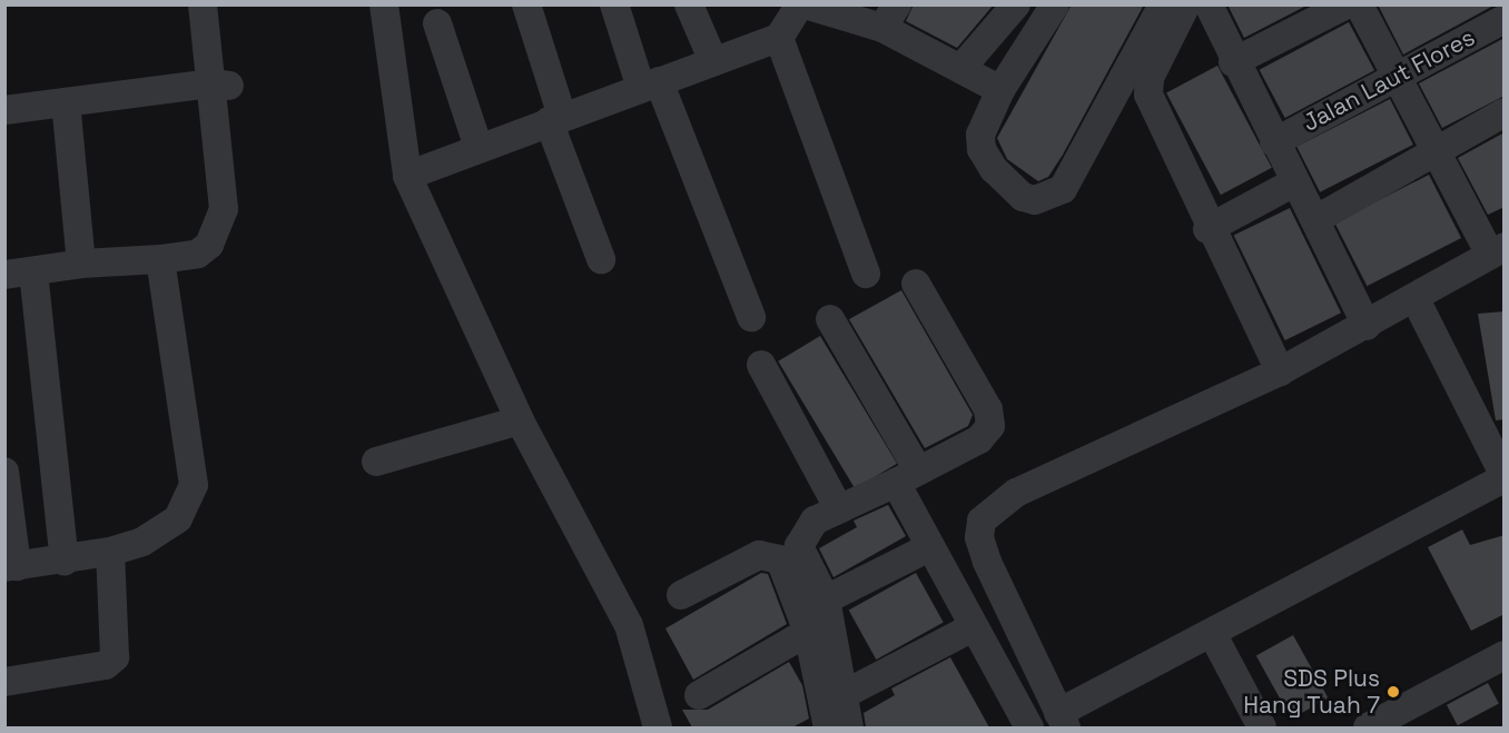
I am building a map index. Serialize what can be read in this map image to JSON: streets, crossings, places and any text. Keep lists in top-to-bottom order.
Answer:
{
  "streets": {
    "street": ["Jalan Laut Flores"]
  },
  "places": ["SDS Plus Hang Tuah 7"]
}
